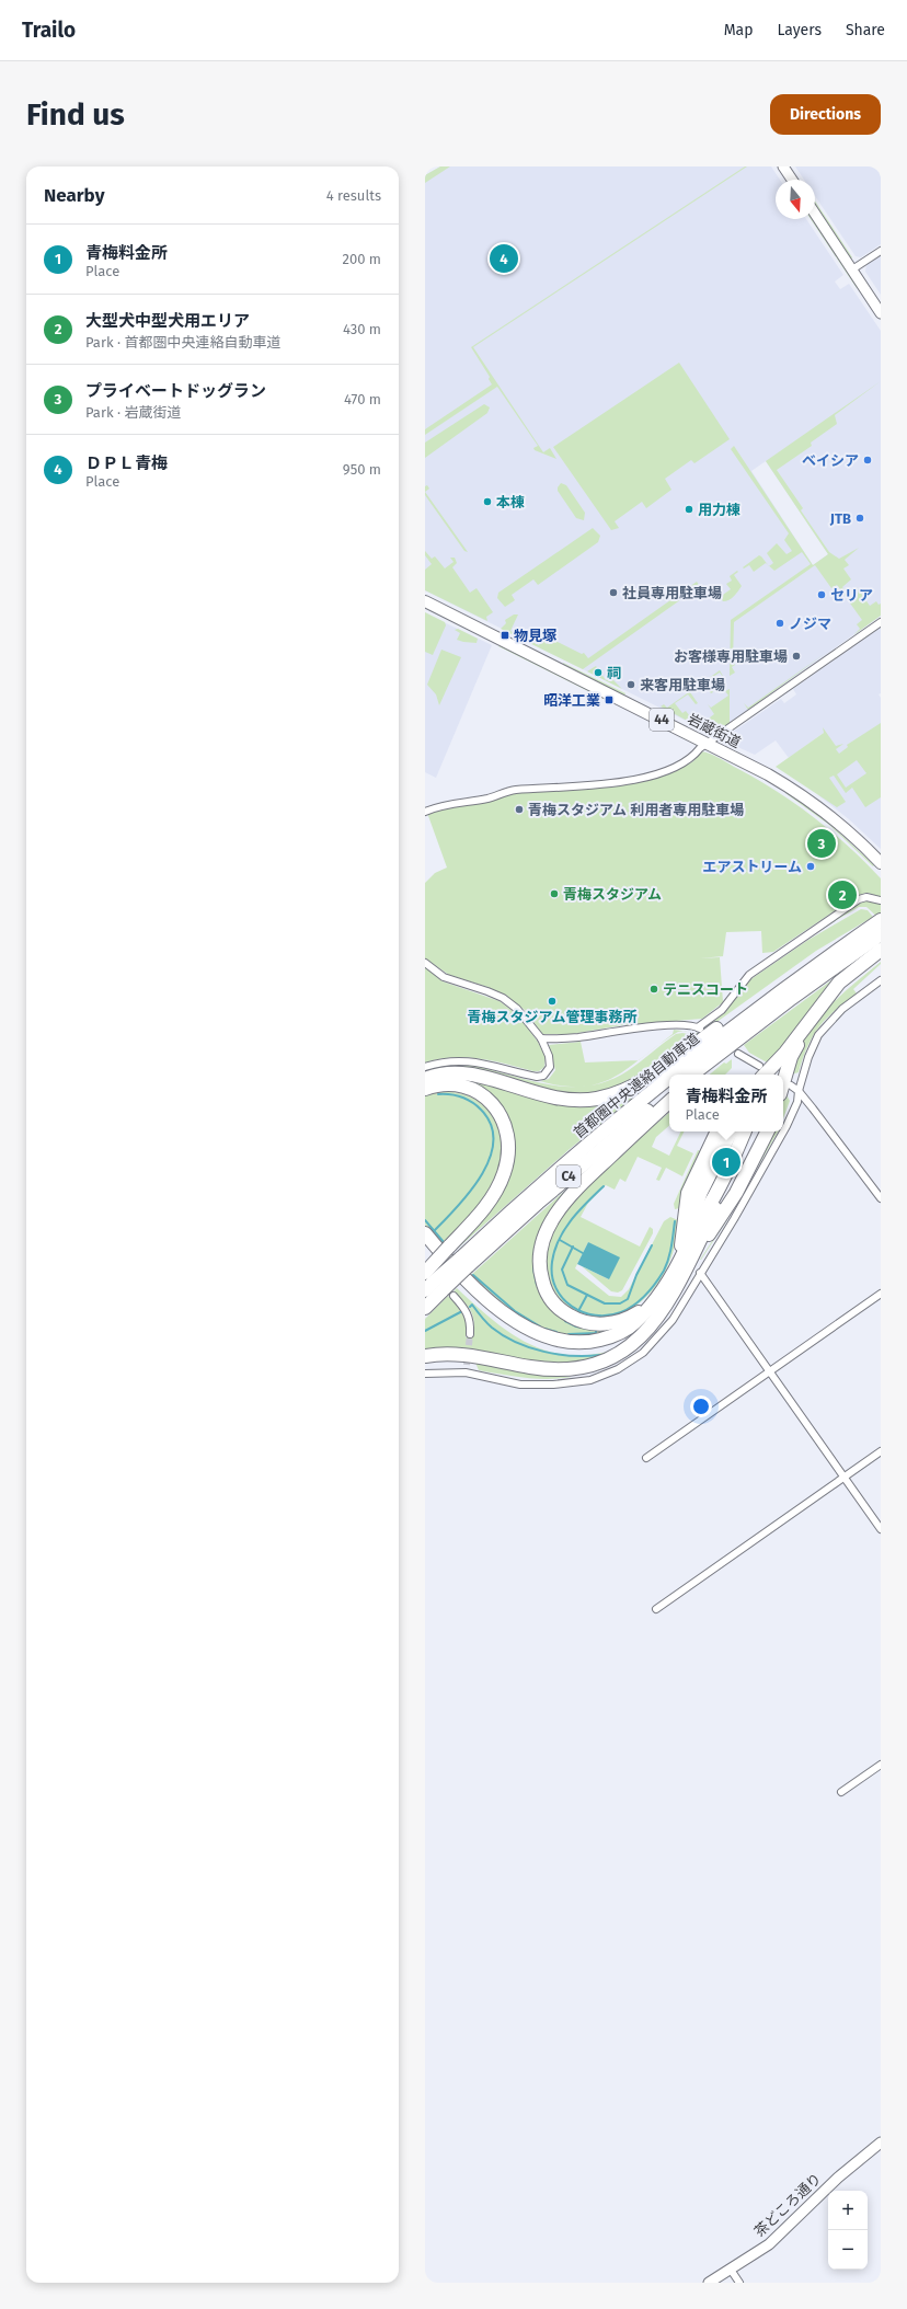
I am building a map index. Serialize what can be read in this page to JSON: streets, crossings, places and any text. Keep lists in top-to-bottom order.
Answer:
{
  "streets": {
    "highway": ["首都圏中央連絡自動車道", "C4"],
    "main road": ["44", "岩蔵街道"],
    "street": ["茶どころ通り"]
  },
  "places": {
    "other": [
      "ベイシア",
      "本棟",
      "用力棟",
      "JTB",
      "社員専用駐車場",
      "セリア",
      "ノジマ",
      "お客様専用駐車場",
      "祠",
      "来客用駐車場",
      "青梅スタジアム 利用者専用駐車場",
      "エアストリーム",
      "青梅スタジアム",
      "テニスコート",
      "青梅スタジアム管理事務所"
    ],
    "transit": ["物見塚", "昭洋工業"]
  },
  "north": "bottom",
  "page": {
    "header": "Trailo",
    "nav": ["Map", "Layers", "Share"],
    "buttons": "Directions",
    "title": "Find us",
    "heading": ["Nearby", "4 results"],
    "list": [
      {
        "mark": "1",
        "name": "青梅料金所",
        "note": "Place",
        "value": "200 m"
      },
      {
        "mark": "2",
        "name": "大型犬中型犬用エリア",
        "note": "Park · 首都圏中央連絡自動車道",
        "value": "430 m"
      },
      {
        "mark": "3",
        "name": "プライベートドッグラン",
        "note": "Park · 岩蔵街道",
        "value": "470 m"
      },
      {
        "mark": "4",
        "name": "ＤＰＬ青梅",
        "note": "Place",
        "value": "950 m"
      }
    ],
    "pins": [
      "4",
      "3",
      "2",
      "1"
    ],
    "popup": ["青梅料金所", "Place"],
    "map_buttons": ["+", "−"]
  }
}
